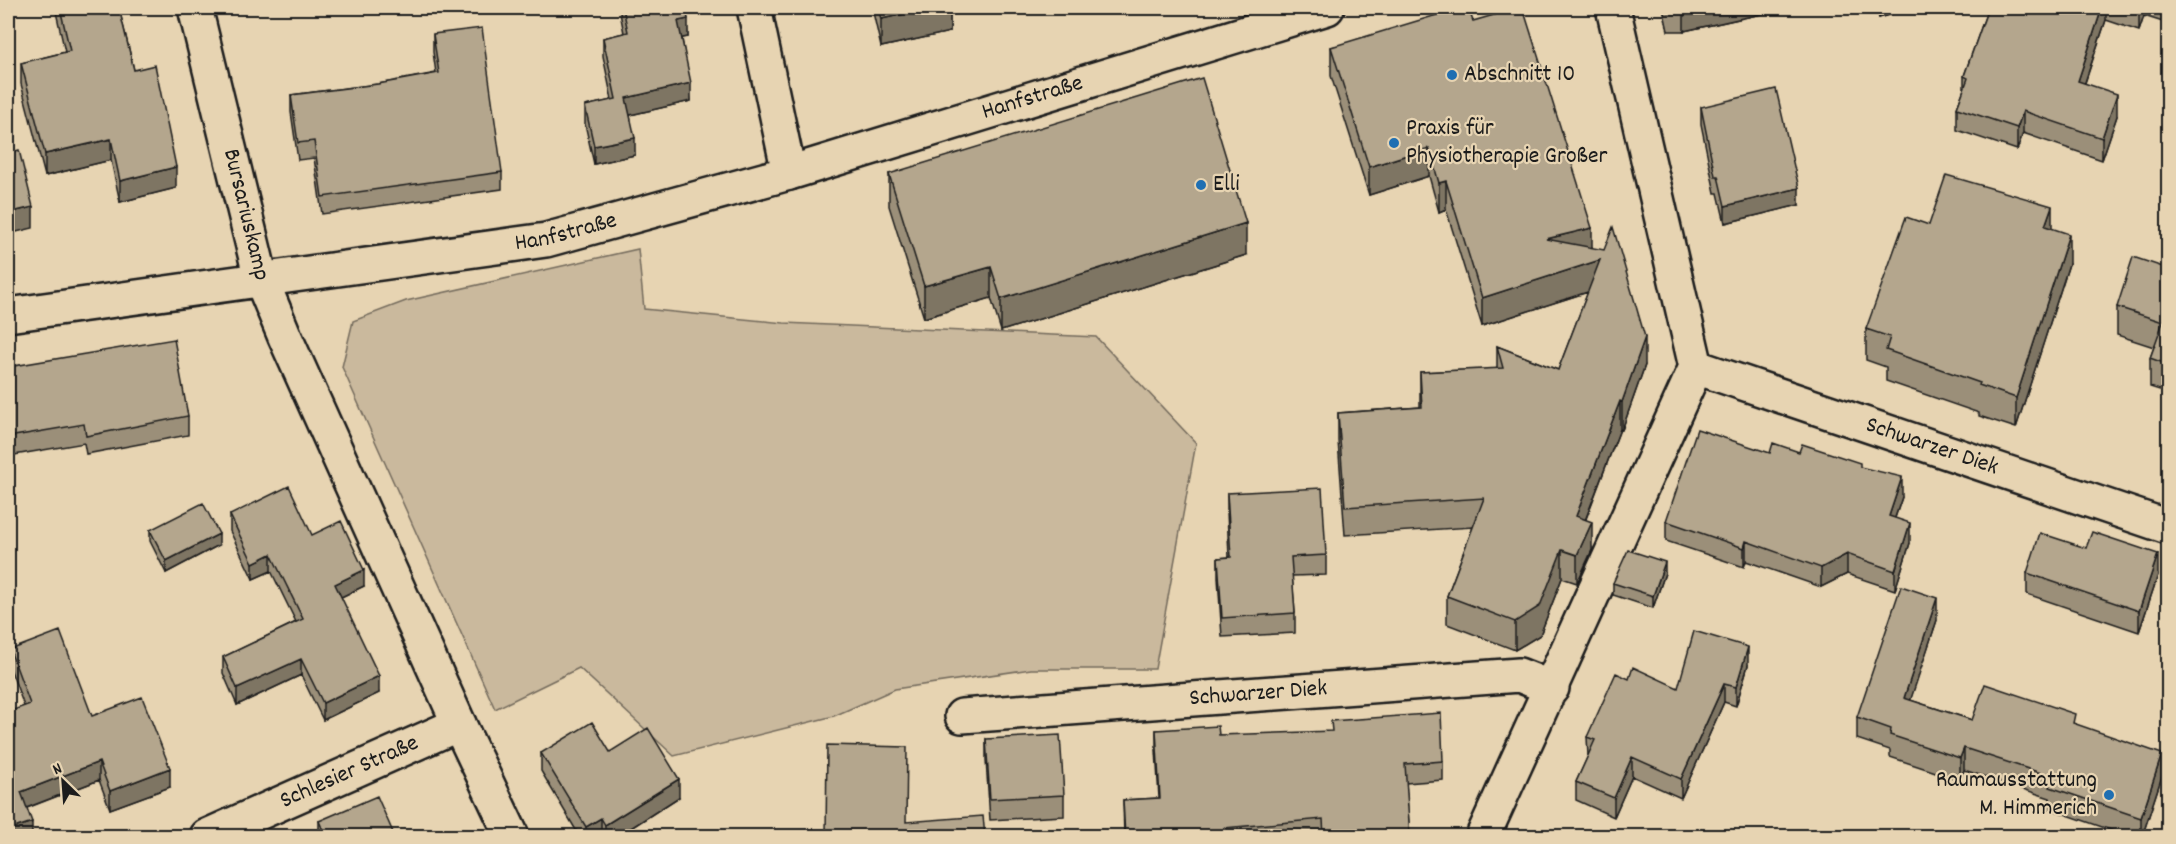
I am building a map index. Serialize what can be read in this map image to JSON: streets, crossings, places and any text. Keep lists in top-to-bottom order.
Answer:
{
  "streets": {
    "street": [
      "Hanfstraße",
      "Bursariuskamp",
      "Schwarzer Diek",
      "Schlesier Straße"
    ]
  },
  "crossings": [
    ["Hanfstraße", "Bursariuskamp"]
  ],
  "places": [
    "Abschnitt 10",
    "Praxis für Physiotherapie Großer",
    "Elli",
    "Raumausstattung M. Himmerich"
  ],
  "north": "top left"
}
